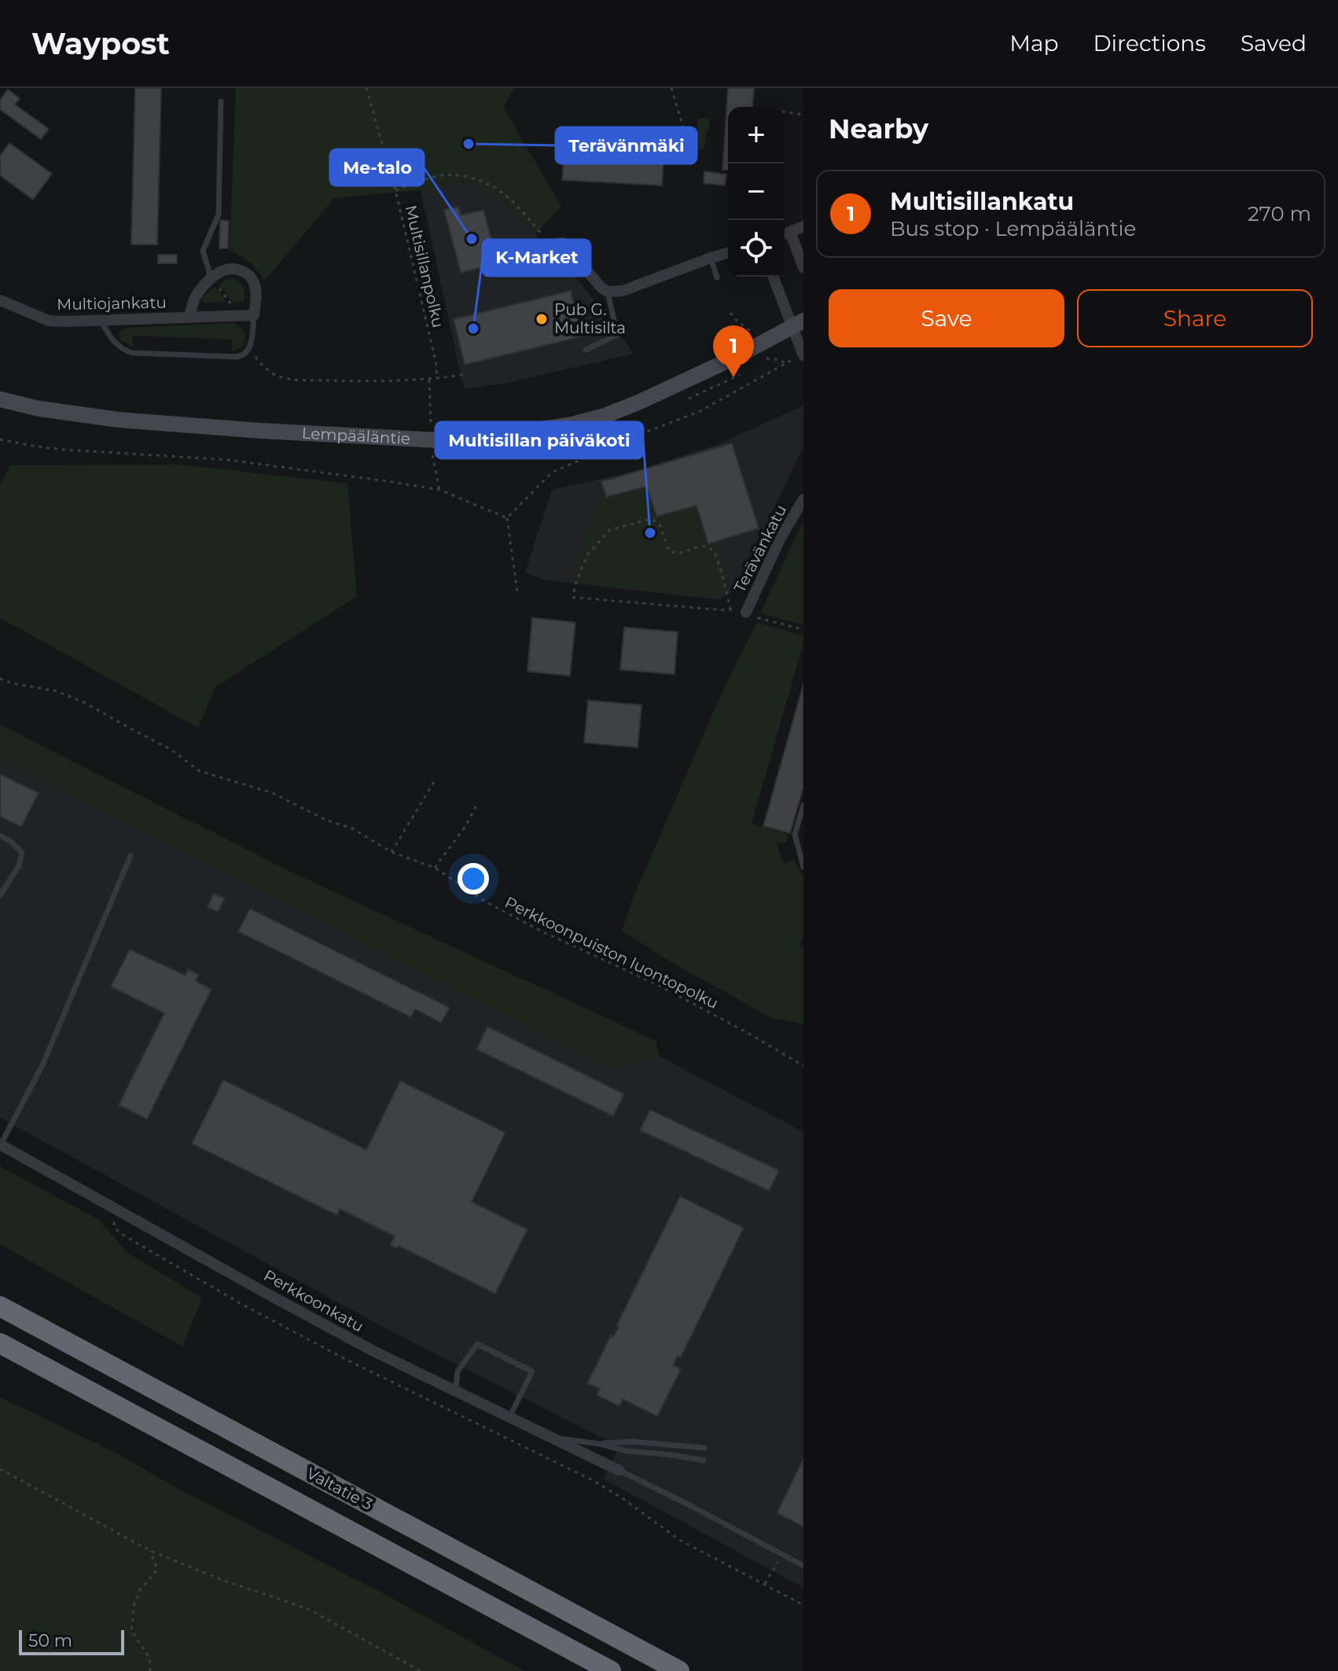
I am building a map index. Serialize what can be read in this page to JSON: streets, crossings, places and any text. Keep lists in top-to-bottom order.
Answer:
{
  "streets": {
    "highway": ["Valtatie 3"],
    "main road": ["Lempääläntie"],
    "street": ["Multiojankatu", "Terävänkatu", "Perkkoonkatu"],
    "path": ["Multisillanpolku", "Perkkoonpuiston luontopolku"]
  },
  "places": [
    "Terävänmäki",
    "Me-talo",
    "Pub G. Multisilta",
    "K-Market",
    "Multisillan päiväkoti"
  ],
  "scale_bar": "50 m",
  "page": {
    "header": "Waypost",
    "nav": ["Map", "Directions", "Saved"],
    "heading": "Nearby",
    "map_buttons": ["+", "−"],
    "list": [
      {
        "mark": "1",
        "name": "Multisillankatu",
        "note": "Bus stop · Lempääläntie",
        "value": "270 m"
      }
    ],
    "buttons": ["Save", "Share"],
    "pins": "1",
    "scale": "50 m"
  }
}
